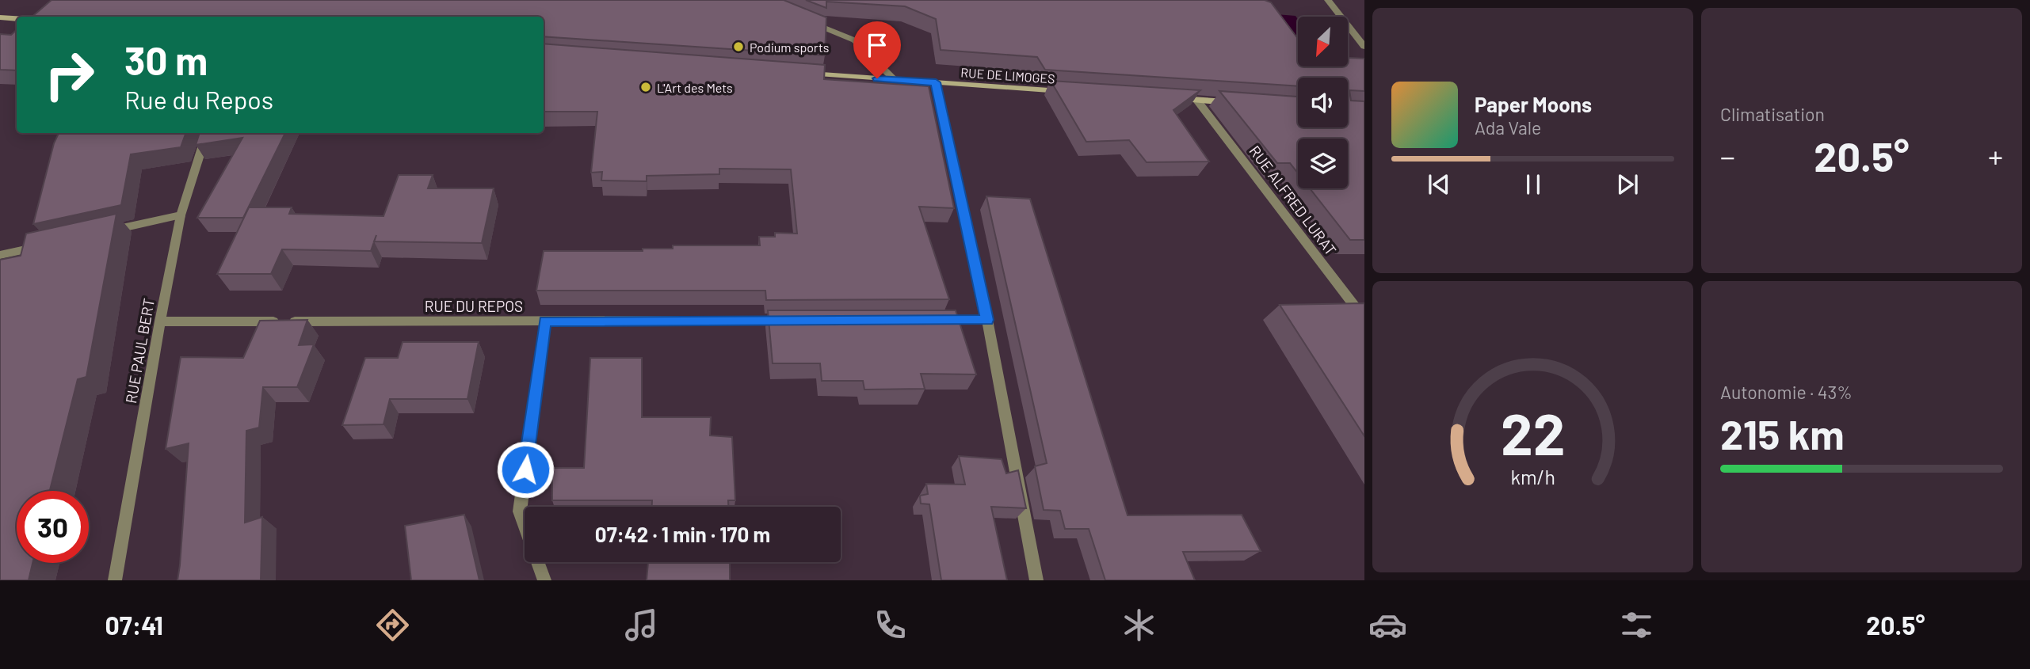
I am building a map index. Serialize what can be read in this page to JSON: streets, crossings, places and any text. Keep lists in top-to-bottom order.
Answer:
{
  "streets": {
    "main road": ["RUE DE LIMOGES"],
    "street": ["RUE ALFRED LURAT", "RUE DU REPOS", "RUE PAUL BERT"]
  },
  "crossings": [
    ["RUE DU REPOS", "RUE PAUL BERT"]
  ],
  "places": ["Podium sports", "L'Art des Mets"],
  "north": "bottom left",
  "page": {
    "tile": [
      "Climatisation",
      ["Autonomie · 43%", "215 km"]
    ],
    "turn": ["30 m", "Rue du Repos"],
    "song": ["Paper Moons", "Ada Vale"],
    "heat": ["−", "20.5°", "+"],
    "limit": "30",
    "trip": "07:42 · 1 min · 170 m",
    "tabs": ["07:41", "20.5°"],
    "gauge": ["22", "km/h"]
  }
}
